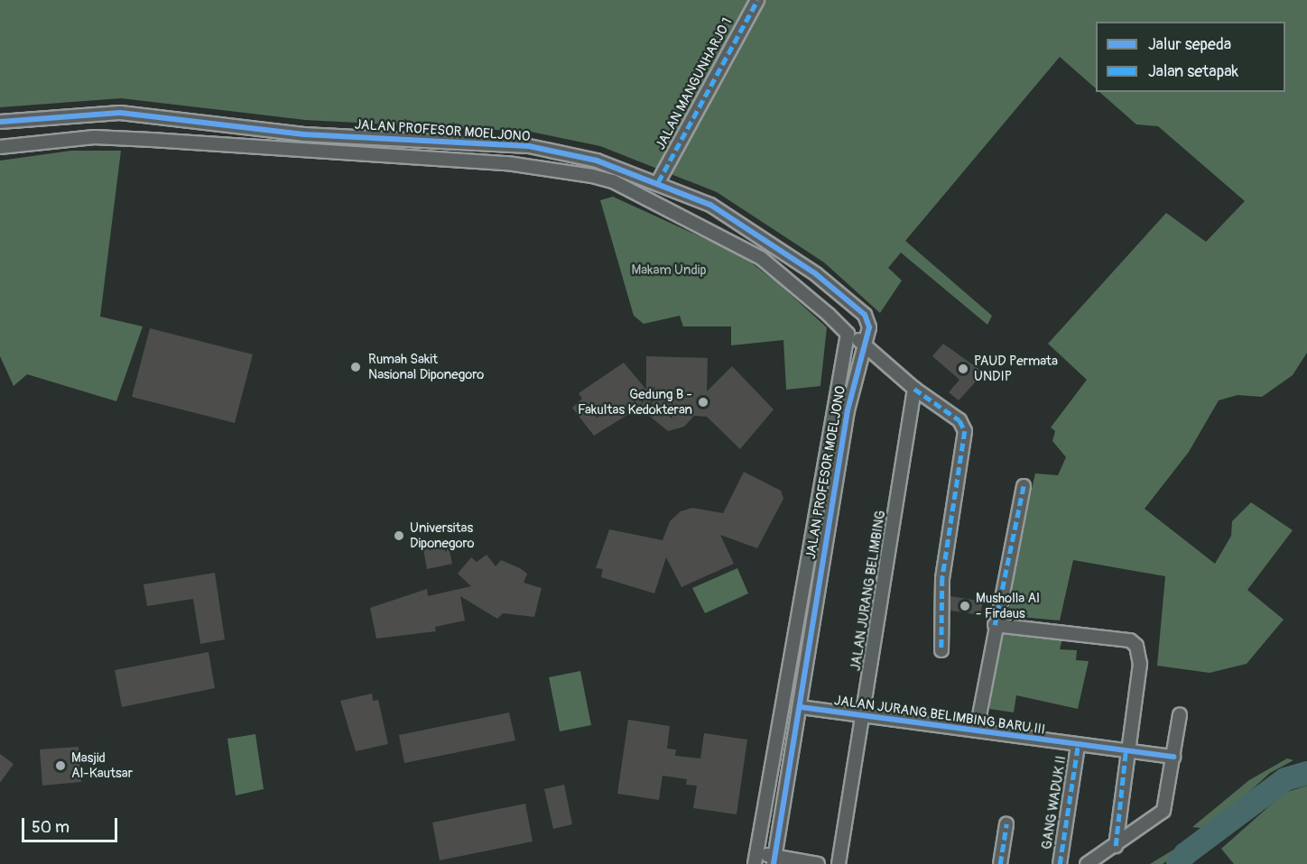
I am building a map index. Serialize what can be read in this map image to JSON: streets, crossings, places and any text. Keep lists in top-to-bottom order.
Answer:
{
  "streets": {
    "street": [
      "JALAN MANGUNHARJO 1",
      "JALAN PROFESOR MOELJONO",
      "JALAN JURANG BELIMBING",
      "JALAN JURANG BELIMBING BARU III",
      "GANG WADUK II"
    ]
  },
  "crossings": [
    ["JALAN MANGUNHARJO 1", "JALAN PROFESOR MOELJONO"],
    ["JALAN PROFESOR MOELJONO", "JALAN JURANG BELIMBING BARU III"],
    ["JALAN JURANG BELIMBING", "JALAN JURANG BELIMBING BARU III"],
    ["JALAN JURANG BELIMBING BARU III", "GANG WADUK II"]
  ],
  "parks": ["Makam Undip"],
  "places": [
    "Rumah Sakit Nasional Diponegoro",
    "PAUD Permata UNDIP",
    "Gedung B - Fakultas Kedokteran",
    "Universitas Diponegoro",
    "Musholla Al - Firdaus",
    "Masjid Al-Kautsar"
  ],
  "legend": ["Jalur sepeda", "Jalan setapak"],
  "scale_bar": "50 m"
}
